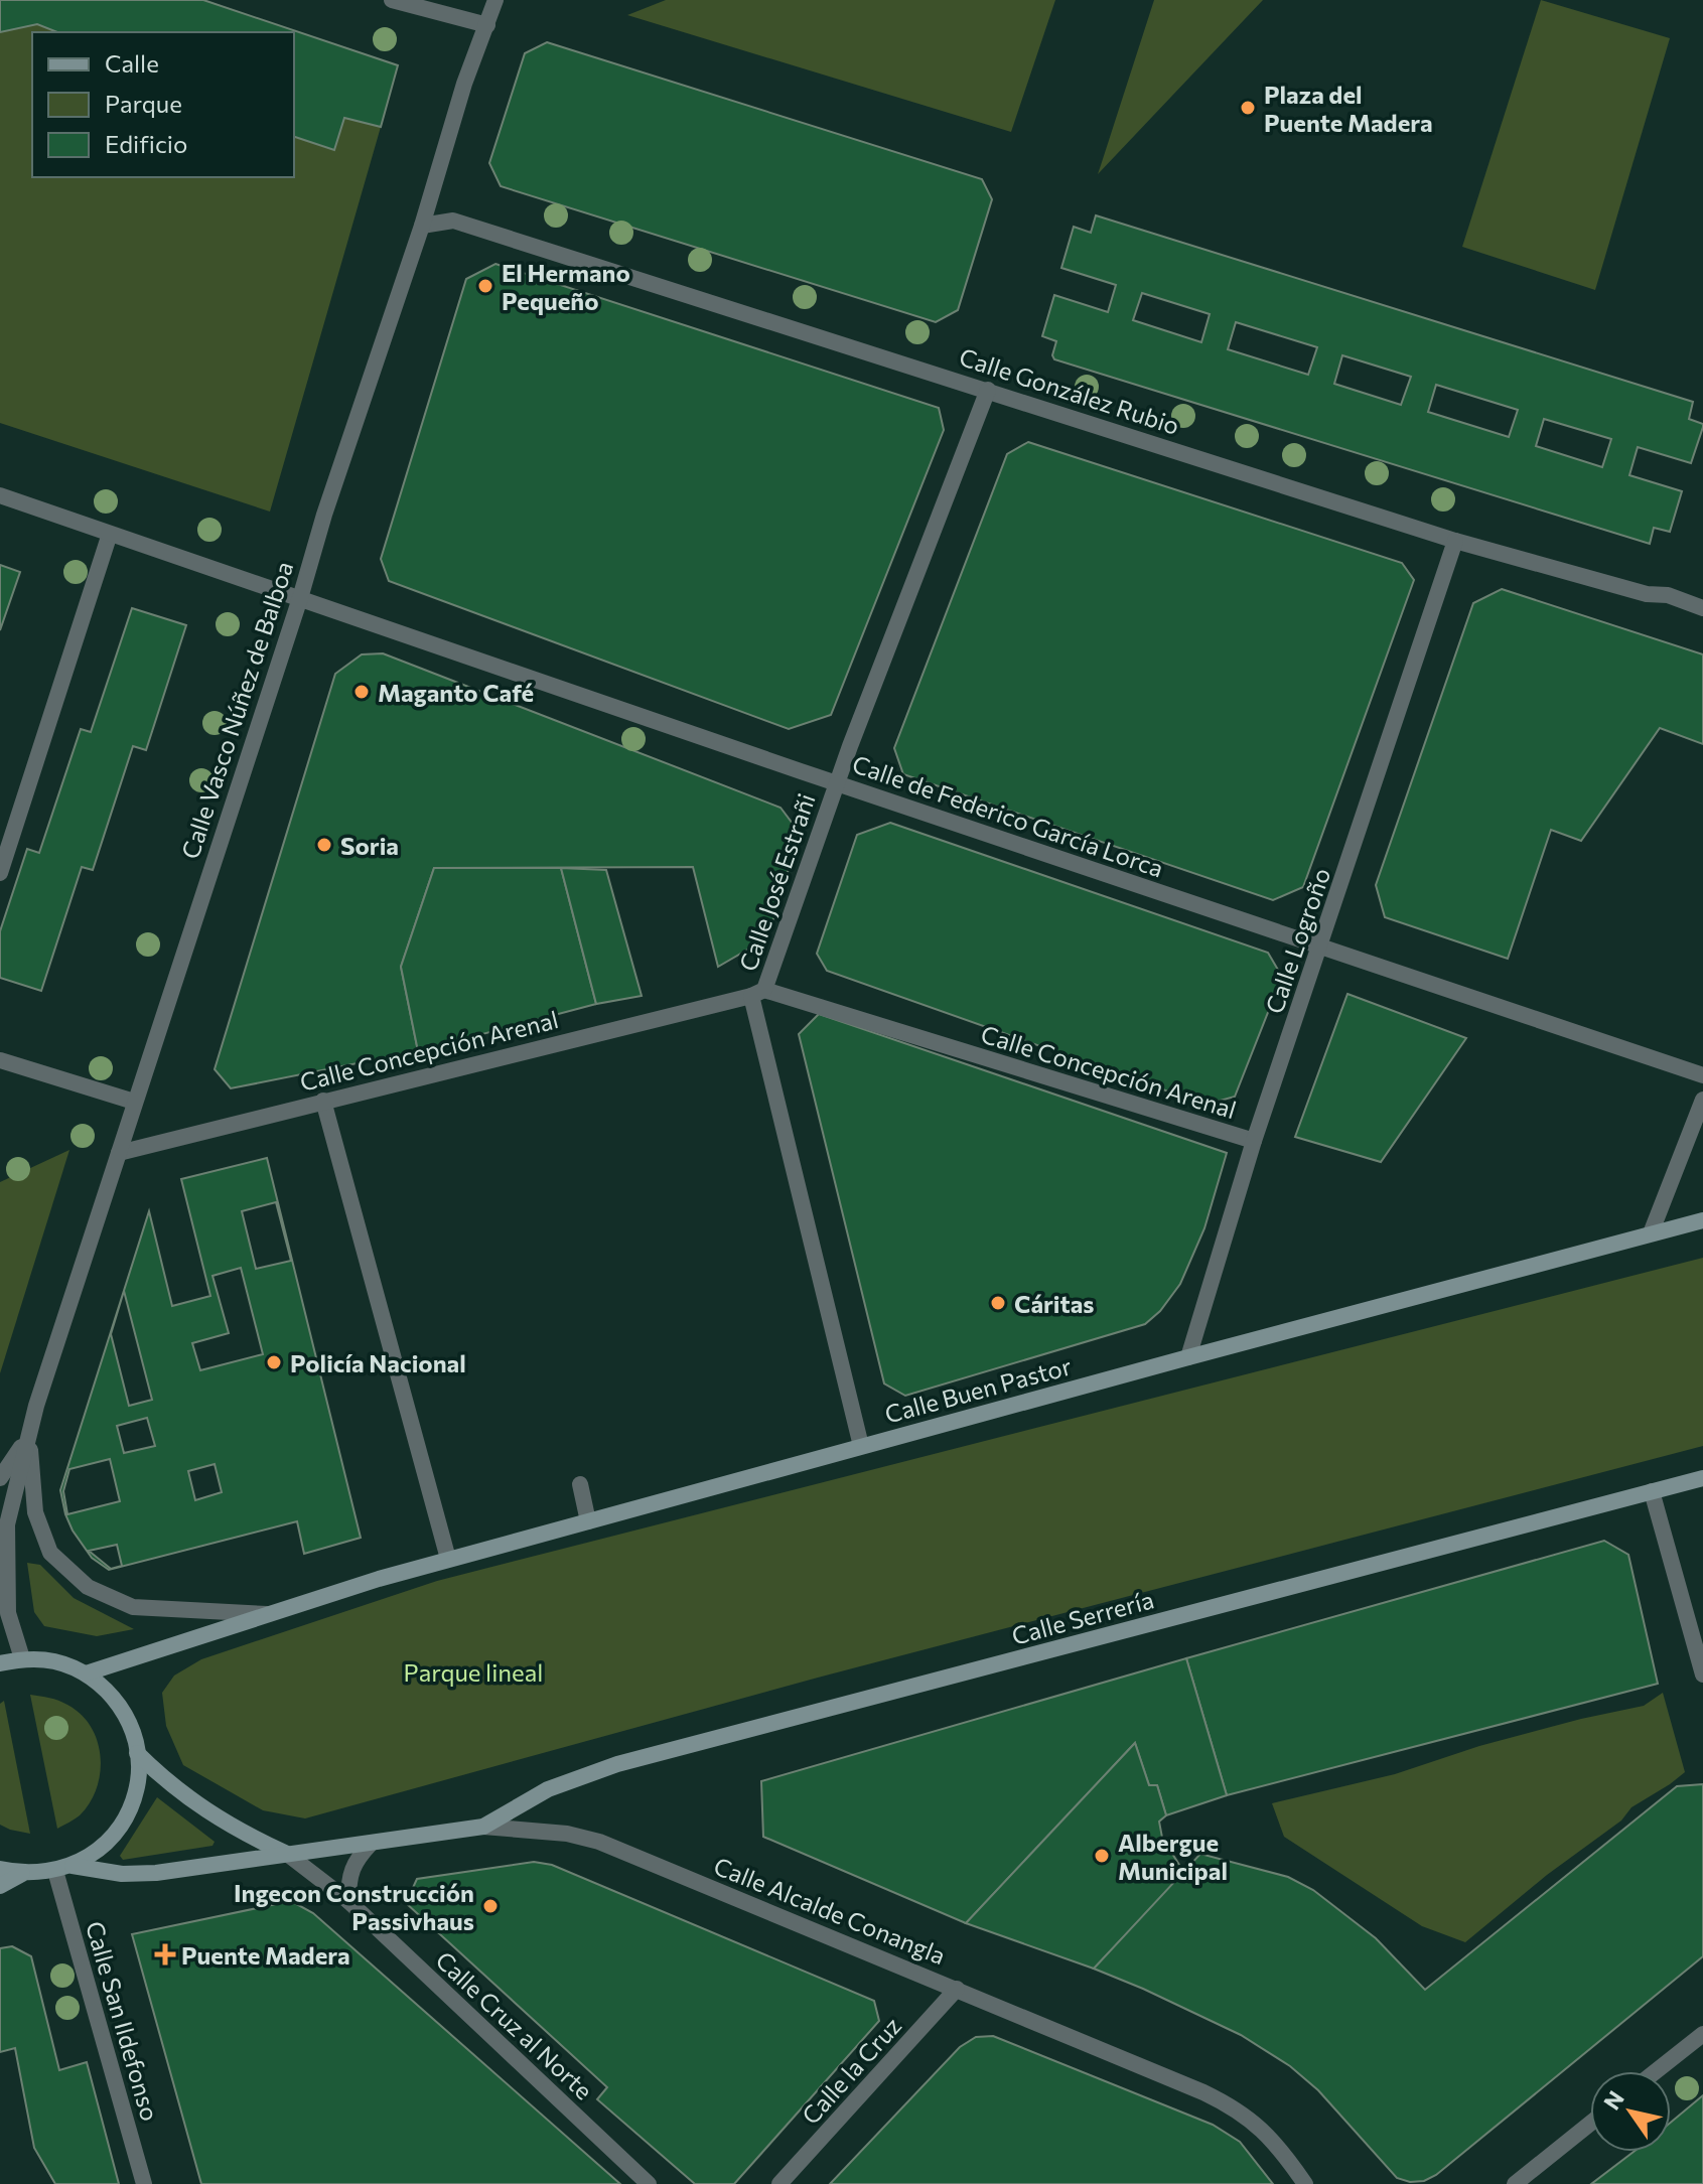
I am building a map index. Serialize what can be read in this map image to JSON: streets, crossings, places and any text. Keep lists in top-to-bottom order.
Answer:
{
  "streets": {
    "main road": ["Calle Buen Pastor", "Calle Serrería", "Calle Alcalde Conangla"],
    "street": [
      "Calle González Rubio",
      "Calle Vasco Núñez de Balboa",
      "Calle de Federico García Lorca",
      "Calle José Estrañi",
      "Calle Logroño",
      "Calle Concepción Arenal",
      "Calle San Ildefonso",
      "Calle Cruz al Norte",
      "Calle la Cruz"
    ]
  },
  "crossings": [
    ["Calle González Rubio", "Calle Vasco Núñez de Balboa"],
    ["Calle González Rubio", "Calle José Estrañi"],
    ["Calle González Rubio", "Calle Logroño"],
    ["Calle Vasco Núñez de Balboa", "Calle de Federico García Lorca"],
    ["Calle Vasco Núñez de Balboa", "Calle Concepción Arenal"],
    ["Calle Vasco Núñez de Balboa", "Calle Buen Pastor"],
    ["Calle de Federico García Lorca", "Calle José Estrañi"],
    ["Calle de Federico García Lorca", "Calle Logroño"],
    ["Calle José Estrañi", "Calle Concepción Arenal"],
    ["Calle José Estrañi", "Calle Buen Pastor"],
    ["Calle Logroño", "Calle Concepción Arenal"],
    ["Calle Logroño", "Calle Buen Pastor"],
    ["Calle Serrería", "Calle Alcalde Conangla"],
    ["Calle Alcalde Conangla", "Calle Cruz al Norte"],
    ["Calle Alcalde Conangla", "Calle la Cruz"]
  ],
  "parks": ["Parque lineal"],
  "places": {
    "other": [
      "Plaza del Puente Madera",
      "El Hermano Pequeño",
      "Maganto Café",
      "Soria",
      "Cáritas",
      "Policía Nacional",
      "Albergue Municipal",
      "Ingecon Construcción Passivhaus"
    ],
    "health": ["Puente Madera"]
  },
  "legend": ["Calle", "Parque", "Edificio"],
  "north": "top left"
}
